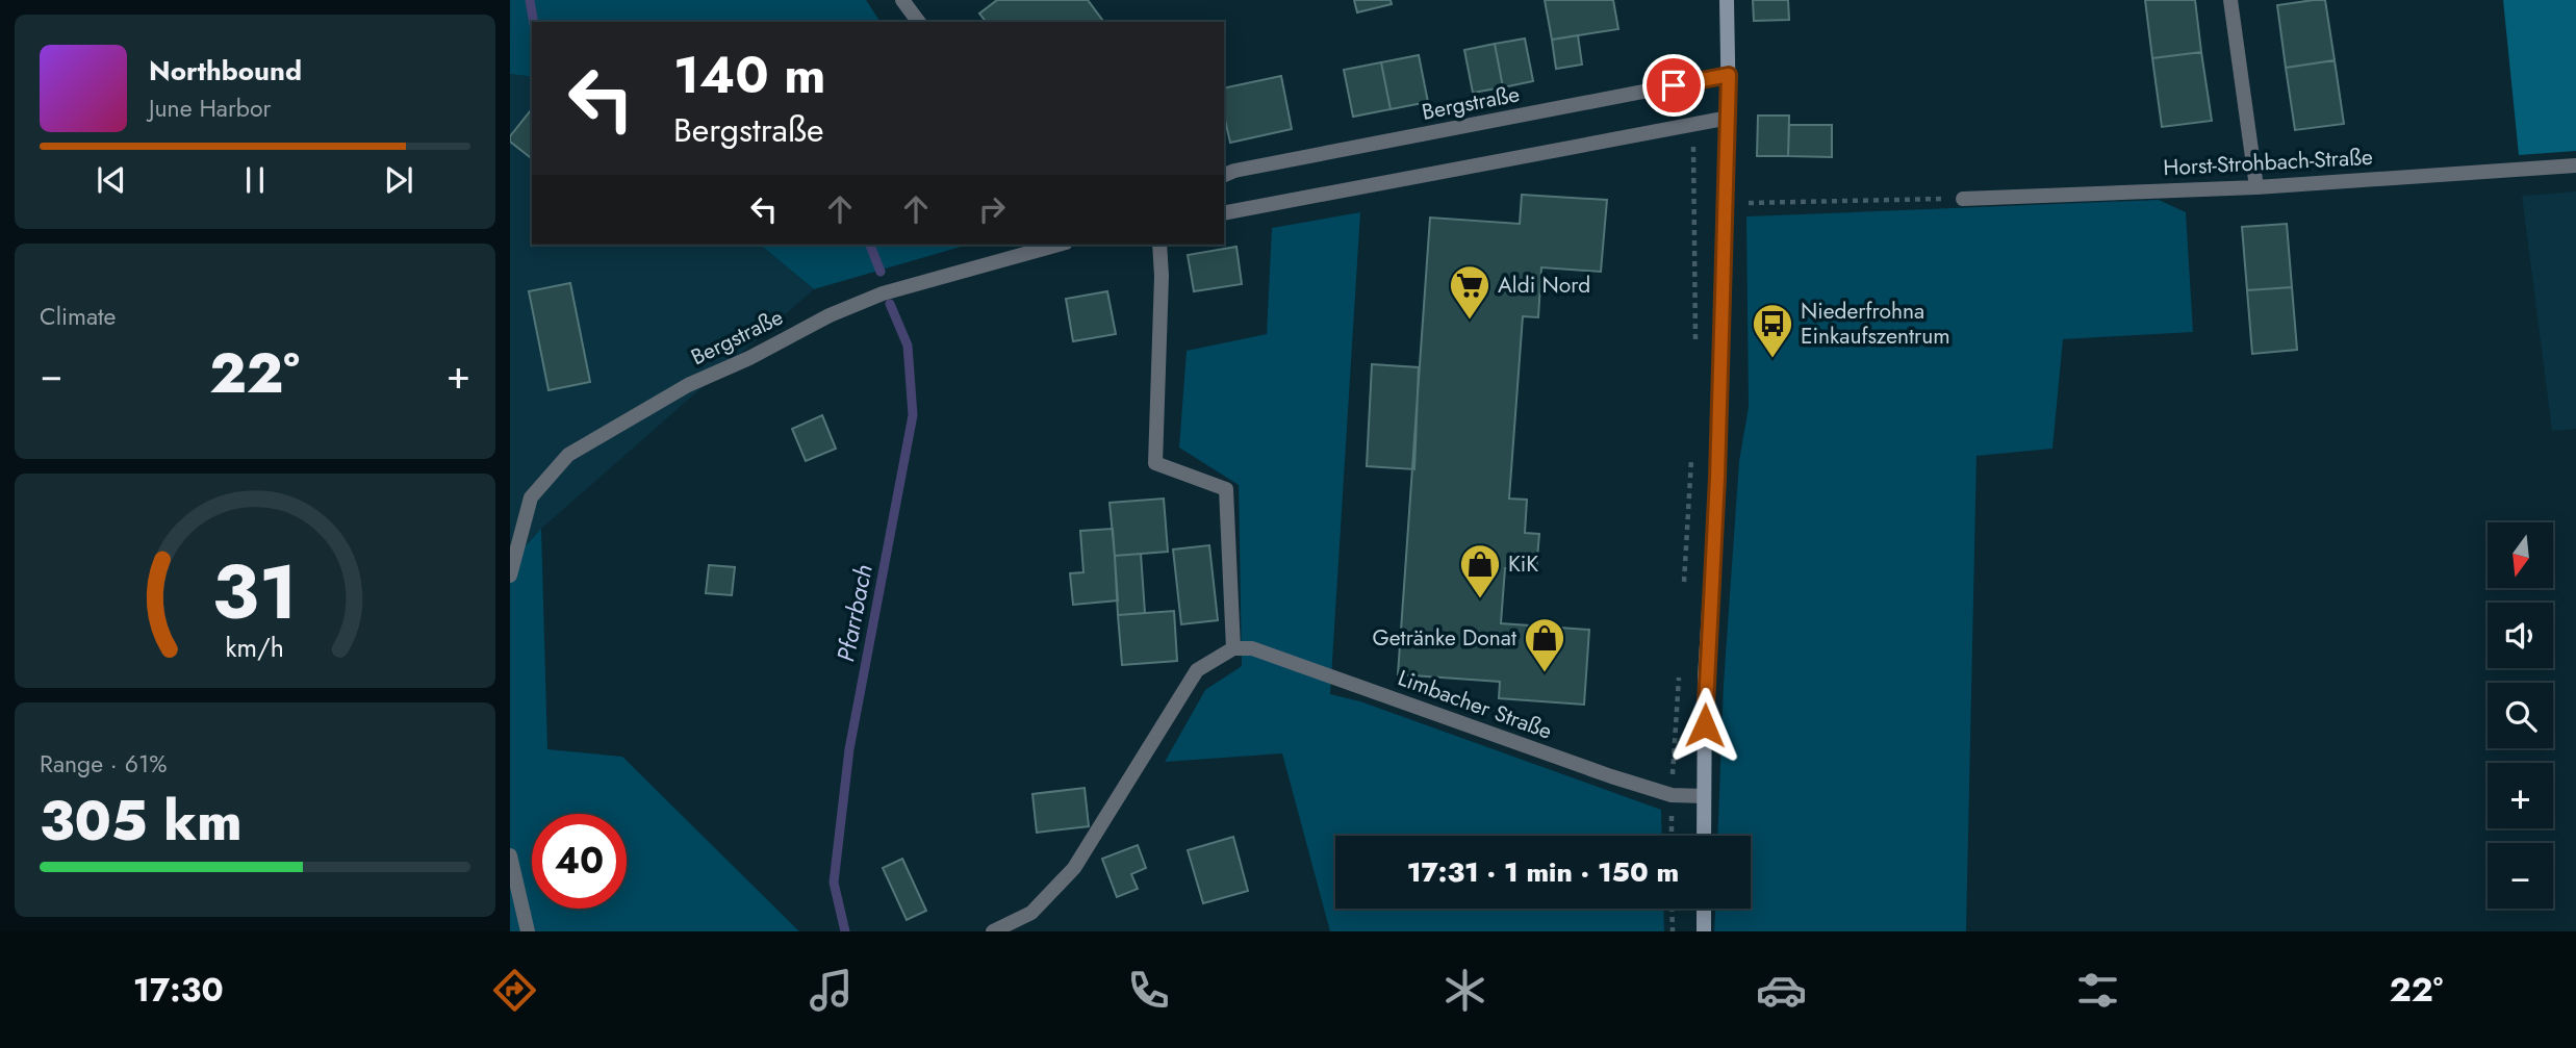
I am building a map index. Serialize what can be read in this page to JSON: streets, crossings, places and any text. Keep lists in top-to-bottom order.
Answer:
{
  "streets": {
    "street": ["Bergstraße", "Horst-Strohbach-Straße", "Limbacher Straße"]
  },
  "water": ["Pfarrbach"],
  "places": {
    "supermarket": ["Aldi Nord"],
    "bus stop": ["Niederfrohna Einkaufszentrum"],
    "shop": ["KiK", "Getränke Donat"]
  },
  "north": "bottom",
  "page": {
    "turn": ["140 m", "Bergstraße"],
    "song": ["Northbound", "June Harbor"],
    "tile": [
      "Climate",
      ["Range · 61%", "305 km"]
    ],
    "heat": ["−", "22°", "+"],
    "map_buttons": ["+", "−"],
    "limit": "40",
    "trip": "17:31 · 1 min · 150 m",
    "tabs": ["17:30", "22°"],
    "gauge": ["31", "km/h"]
  }
}
